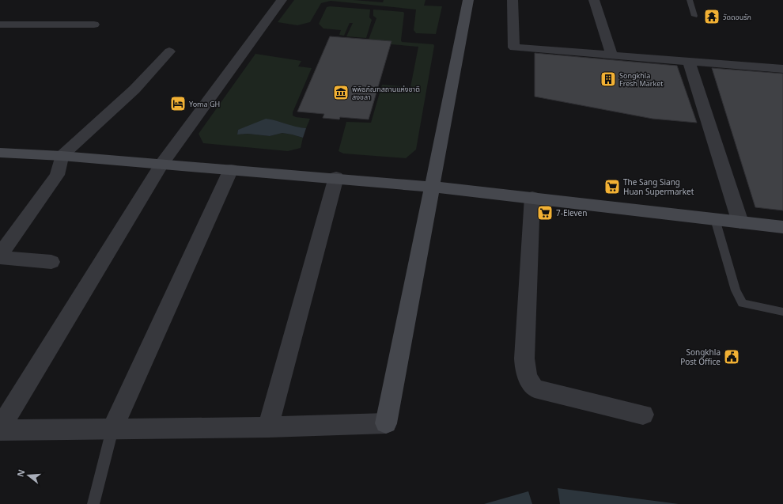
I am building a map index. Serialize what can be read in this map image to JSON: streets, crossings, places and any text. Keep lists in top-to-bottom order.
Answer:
{
  "places": {
    "temple": ["วัดดอนรัก"],
    "building": ["Songkhla Fresh Market"],
    "museum": ["พิพิธภัณฑสถานแห่งชาติ สงขลา"],
    "hotel": ["Yoma GH"],
    "supermarket": ["The Sang Siang Huan Supermarket", "7-Eleven"],
    "public building": ["Songkhla Post Office"]
  },
  "north": "left"
}
